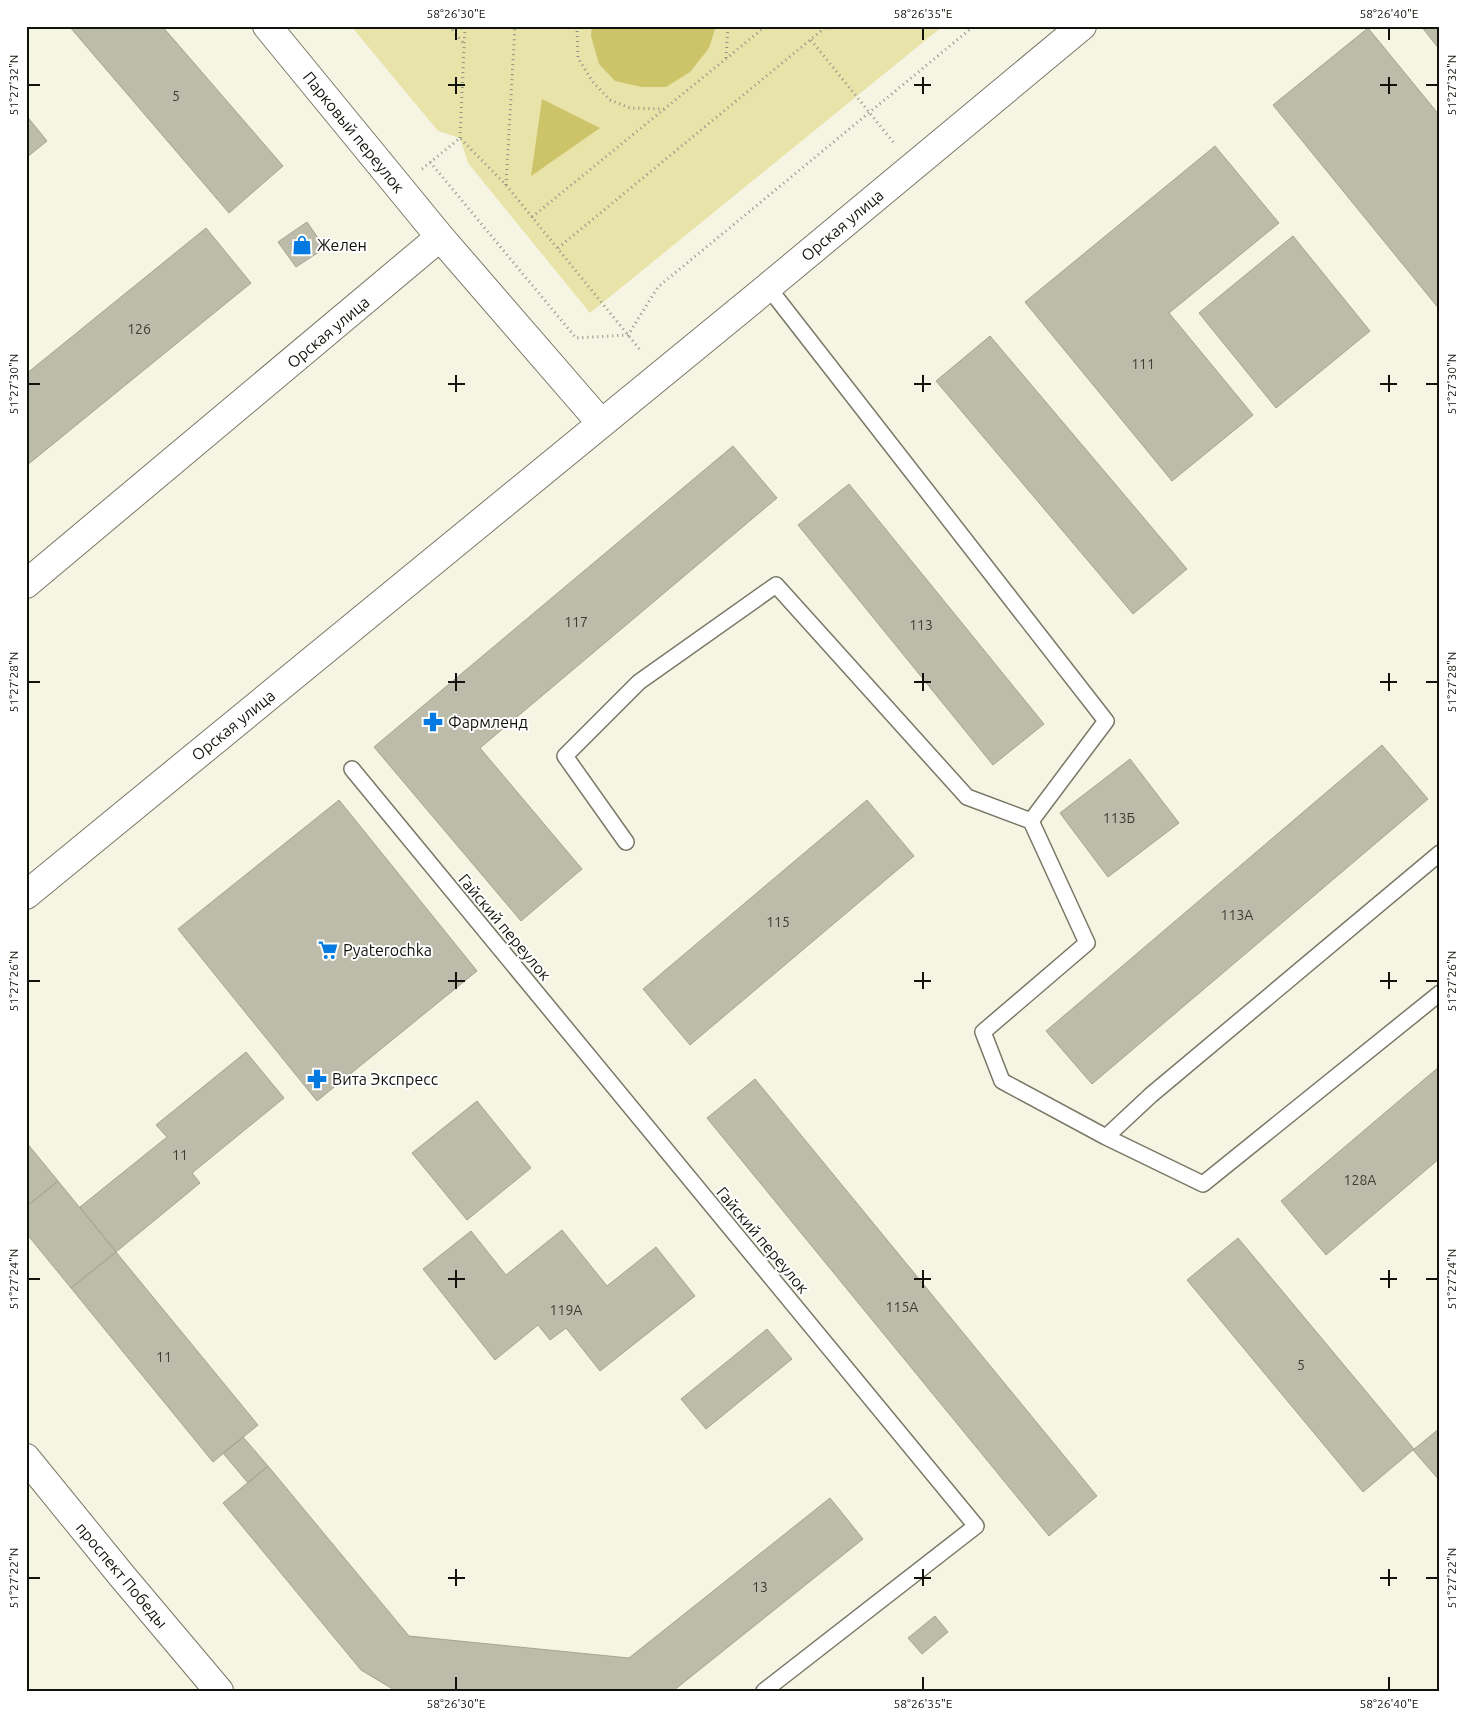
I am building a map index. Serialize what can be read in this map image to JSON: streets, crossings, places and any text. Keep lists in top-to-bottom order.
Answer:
{
  "streets": {
    "street": ["Парковый переулок", "Орская улица", "проспект Победы"],
    "lane": ["Гайский переулок"]
  },
  "crossings": [
    ["Парковый переулок", "Орская улица"]
  ],
  "places": {
    "shop": ["Желен"],
    "pharmacy": ["Фармленд", "Вита Экспресс"],
    "supermarket": ["Pyaterochka"]
  },
  "house_numbers": [
    "5",
    "126",
    "111",
    "117",
    "113",
    "113Б",
    "113А",
    "115",
    "11",
    "128А",
    "115А",
    "119А",
    "11",
    "5",
    "13"
  ],
  "coordinates": [
    "58°26'30\"E",
    "58°26'35\"E",
    "58°26'40\"E",
    "51°27'32\"N",
    "51°27'30\"N",
    "51°27'28\"N",
    "51°27'26\"N",
    "51°27'24\"N",
    "51°27'22\"N"
  ]
}
